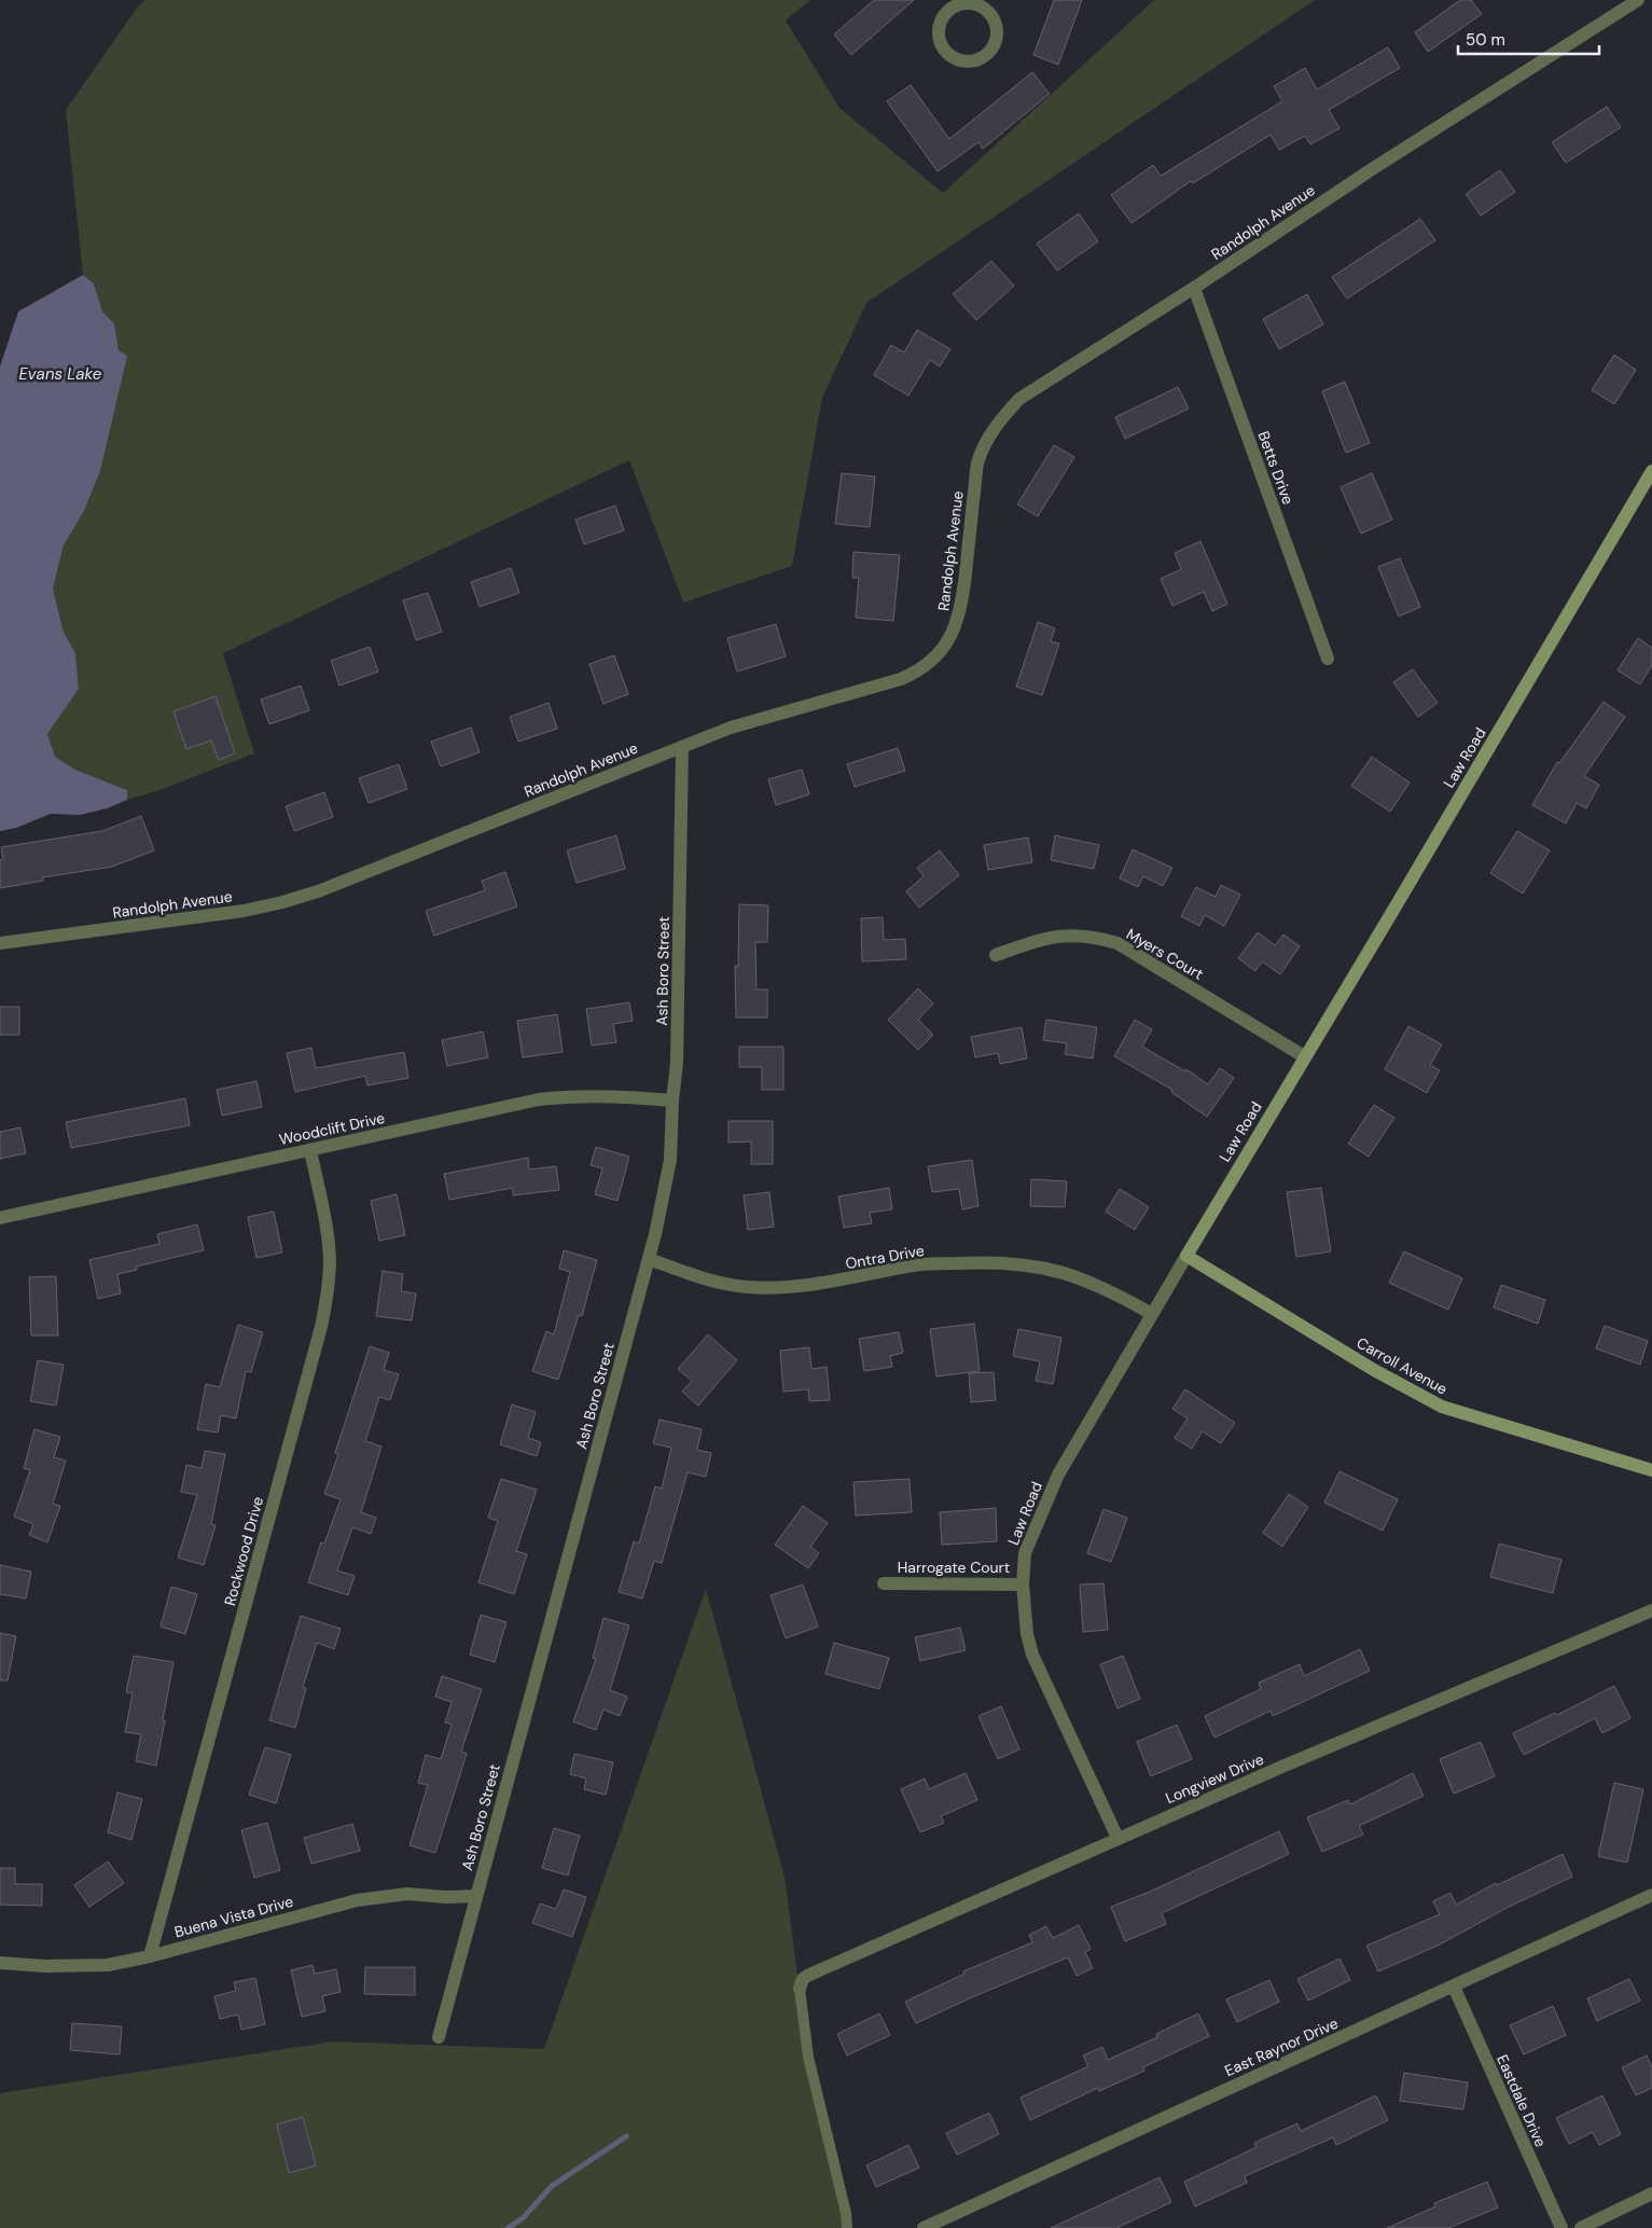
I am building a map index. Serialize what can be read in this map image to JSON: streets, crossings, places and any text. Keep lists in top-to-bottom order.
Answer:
{
  "streets": {
    "street": [
      "Randolph Avenue",
      "Betts Drive",
      "Law Road",
      "Myers Court",
      "Ash Boro Street",
      "Woodclift Drive",
      "Ontra Drive",
      "Carroll Avenue",
      "Rockwood Drive",
      "Harrogate Court",
      "Longview Drive",
      "Buena Vista Drive",
      "East Raynor Drive",
      "Eastdale Drive"
    ]
  },
  "crossings": [
    ["Randolph Avenue", "Betts Drive"],
    ["Randolph Avenue", "Ash Boro Street"],
    ["Law Road", "Myers Court"],
    ["Law Road", "Ontra Drive"],
    ["Law Road", "Carroll Avenue"],
    ["Law Road", "Harrogate Court"],
    ["Law Road", "Longview Drive"],
    ["Ash Boro Street", "Woodclift Drive"],
    ["Ash Boro Street", "Ontra Drive"],
    ["Ash Boro Street", "Buena Vista Drive"],
    ["Woodclift Drive", "Rockwood Drive"],
    ["Rockwood Drive", "Buena Vista Drive"],
    ["East Raynor Drive", "Eastdale Drive"]
  ],
  "water": ["Evans Lake"],
  "scale_bar": "50 m"
}
